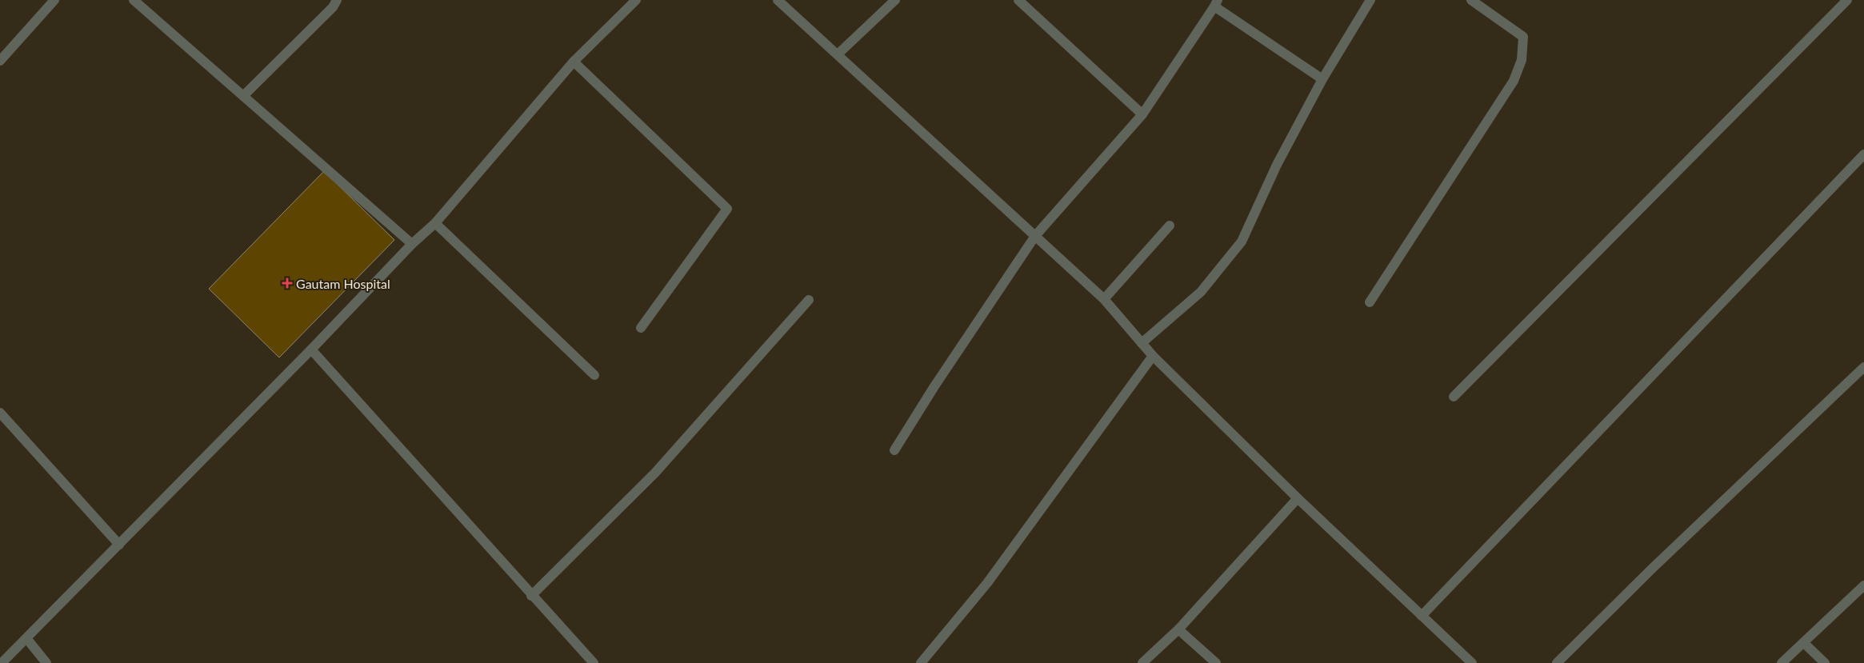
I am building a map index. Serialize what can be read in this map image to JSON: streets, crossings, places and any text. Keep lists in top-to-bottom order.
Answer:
{
  "places": {
    "health": ["Gautam Hospital"]
  }
}
